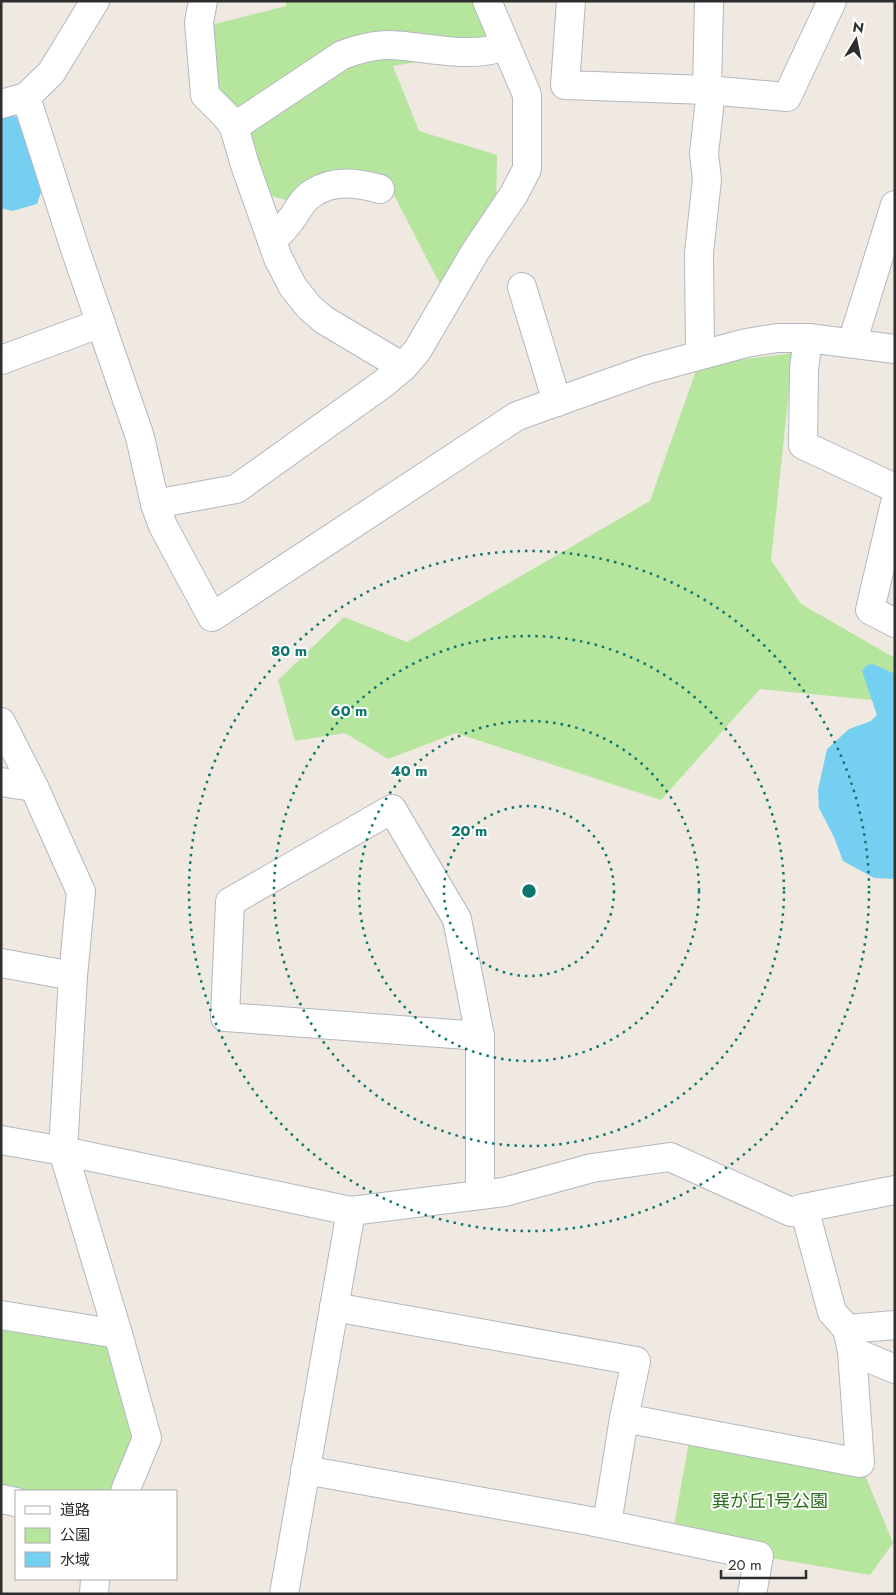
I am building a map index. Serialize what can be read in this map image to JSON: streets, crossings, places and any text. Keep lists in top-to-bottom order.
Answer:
{
  "parks": ["巽が丘1号公園"],
  "legend": ["道路", "公園", "水域"],
  "scale_bar": "20 m",
  "north": "top",
  "rings": [
    "80 m",
    "60 m",
    "40 m",
    "20 m"
  ]
}
